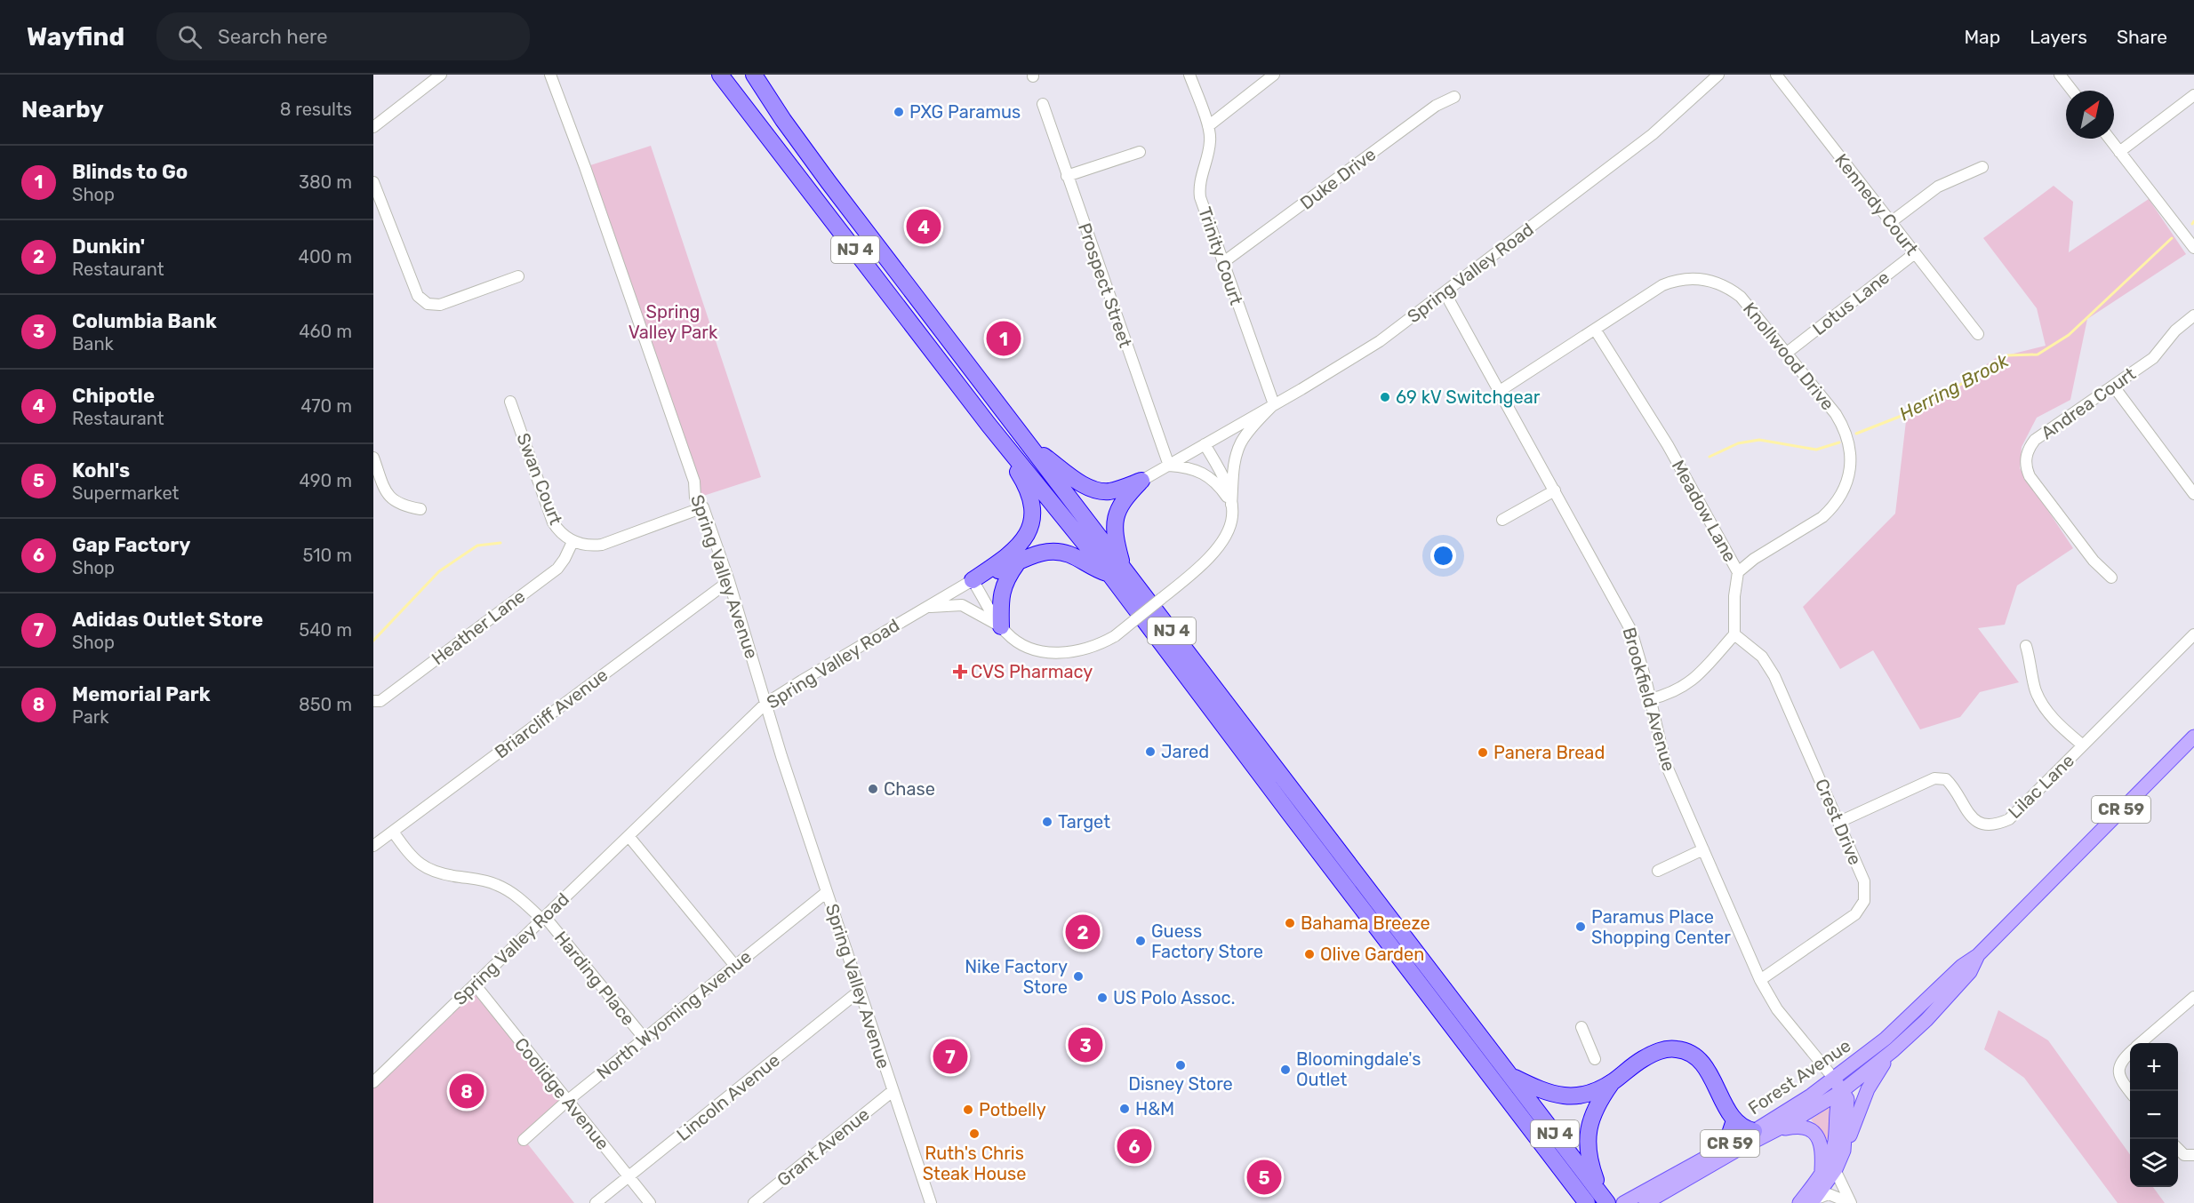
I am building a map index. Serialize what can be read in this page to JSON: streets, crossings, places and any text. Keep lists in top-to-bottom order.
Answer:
{
  "streets": {
    "highway": ["NJ 4"],
    "main road": ["CR 59", "Forest Avenue"],
    "street": [
      "Duke Drive",
      "Kennedy Court",
      "Trinity Court",
      "Spring Valley Road",
      "Prospect Street",
      "Lotus Lane",
      "Knollwood Drive",
      "Andrea Court",
      "Swan Court",
      "Meadow Lane",
      "Spring Valley Avenue",
      "Heather Lane",
      "Brookfield Avenue",
      "Briarcliff Avenue",
      "Lilac Lane",
      "Crest Drive",
      "Harding Place",
      "North Wyoming Avenue",
      "Coolidge Avenue",
      "Lincoln Avenue",
      "Grant Avenue"
    ]
  },
  "crossings": [
    ["Duke Drive", "Trinity Court"],
    ["Kennedy Court", "Lotus Lane"],
    ["Trinity Court", "Spring Valley Road"],
    ["Spring Valley Road", "Prospect Street"],
    ["Spring Valley Road", "Spring Valley Avenue"],
    ["Spring Valley Road", "Brookfield Avenue"],
    ["Spring Valley Road", "Harding Place"],
    ["Spring Valley Road", "Coolidge Avenue"],
    ["Lotus Lane", "Knollwood Drive"],
    ["Knollwood Drive", "Meadow Lane"],
    ["Knollwood Drive", "Brookfield Avenue"],
    ["Swan Court", "Spring Valley Avenue"],
    ["Swan Court", "Heather Lane"],
    ["Meadow Lane", "Crest Drive"],
    ["Spring Valley Avenue", "Briarcliff Avenue"],
    ["Spring Valley Avenue", "North Wyoming Avenue"],
    ["Spring Valley Avenue", "Lincoln Avenue"],
    ["Spring Valley Avenue", "Grant Avenue"],
    ["Brookfield Avenue", "Crest Drive"],
    ["Brookfield Avenue", "Forest Avenue"],
    ["Briarcliff Avenue", "Harding Place"],
    ["Lilac Lane", "Crest Drive"],
    ["Harding Place", "North Wyoming Avenue"],
    ["North Wyoming Avenue", "Coolidge Avenue"],
    ["Coolidge Avenue", "Lincoln Avenue"]
  ],
  "water": ["Herring Brook"],
  "parks": ["Spring Valley Park"],
  "places": {
    "other": [
      "PXG Paramus",
      "69 kV Switchgear",
      "Jared",
      "Panera Bread",
      "Chase",
      "Target",
      "Bahama Breeze",
      "Paramus Place Shopping Center",
      "Guess Factory Store",
      "Olive Garden",
      "Nike Factory Store",
      "US Polo Assoc.",
      "Disney Store",
      "Bloomingdale's Outlet",
      "H&M",
      "Potbelly",
      "Ruth's Chris Steak House"
    ],
    "health": ["CVS Pharmacy"]
  },
  "north": "top right",
  "page": {
    "header": "Wayfind",
    "search": "Search here",
    "nav": ["Map", "Layers", "Share"],
    "heading": ["Nearby", "8 results"],
    "list": [
      {
        "mark": "1",
        "name": "Blinds to Go",
        "note": "Shop",
        "value": "380 m"
      },
      {
        "mark": "2",
        "name": "Dunkin'",
        "note": "Restaurant",
        "value": "400 m"
      },
      {
        "mark": "3",
        "name": "Columbia Bank",
        "note": "Bank",
        "value": "460 m"
      },
      {
        "mark": "4",
        "name": "Chipotle",
        "note": "Restaurant",
        "value": "470 m"
      },
      {
        "mark": "5",
        "name": "Kohl's",
        "note": "Supermarket",
        "value": "490 m"
      },
      {
        "mark": "6",
        "name": "Gap Factory",
        "note": "Shop",
        "value": "510 m"
      },
      {
        "mark": "7",
        "name": "Adidas Outlet Store",
        "note": "Shop",
        "value": "540 m"
      },
      {
        "mark": "8",
        "name": "Memorial Park",
        "note": "Park",
        "value": "850 m"
      }
    ],
    "pins": [
      "4",
      "1",
      "2",
      "3",
      "7",
      "8",
      "6",
      "5"
    ],
    "map_buttons": ["+", "−"]
  }
}
